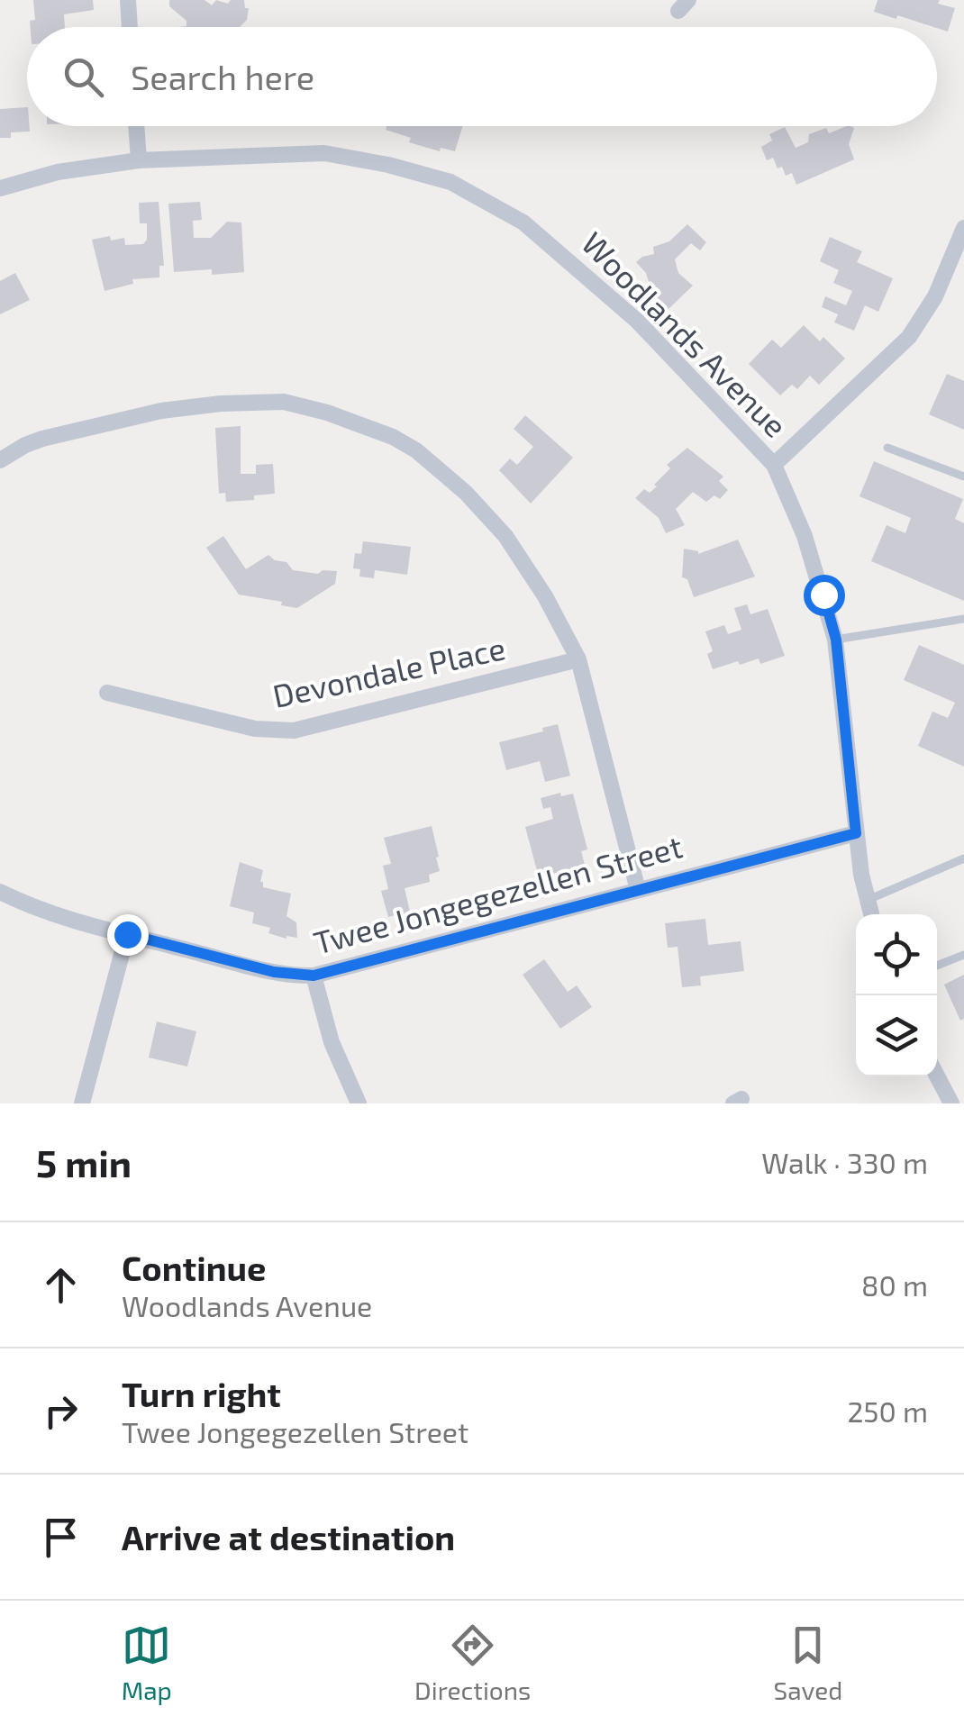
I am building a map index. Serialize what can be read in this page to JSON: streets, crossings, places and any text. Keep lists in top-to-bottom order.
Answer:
{
  "streets": {
    "street": ["Woodlands Avenue", "Devondale Place", "Twee Jongegezellen Street"]
  },
  "crossings": [
    ["Woodlands Avenue", "Twee Jongegezellen Street"]
  ],
  "page": {
    "search": "Search here",
    "heading": ["5 min", "Walk · 330 m"],
    "list": [
      ["Continue", "Woodlands Avenue", "80 m"],
      ["Turn right", "Twee Jongegezellen Street", "250 m"],
      "Arrive at destination"
    ],
    "nav": ["Map", "Directions", "Saved"]
  }
}
